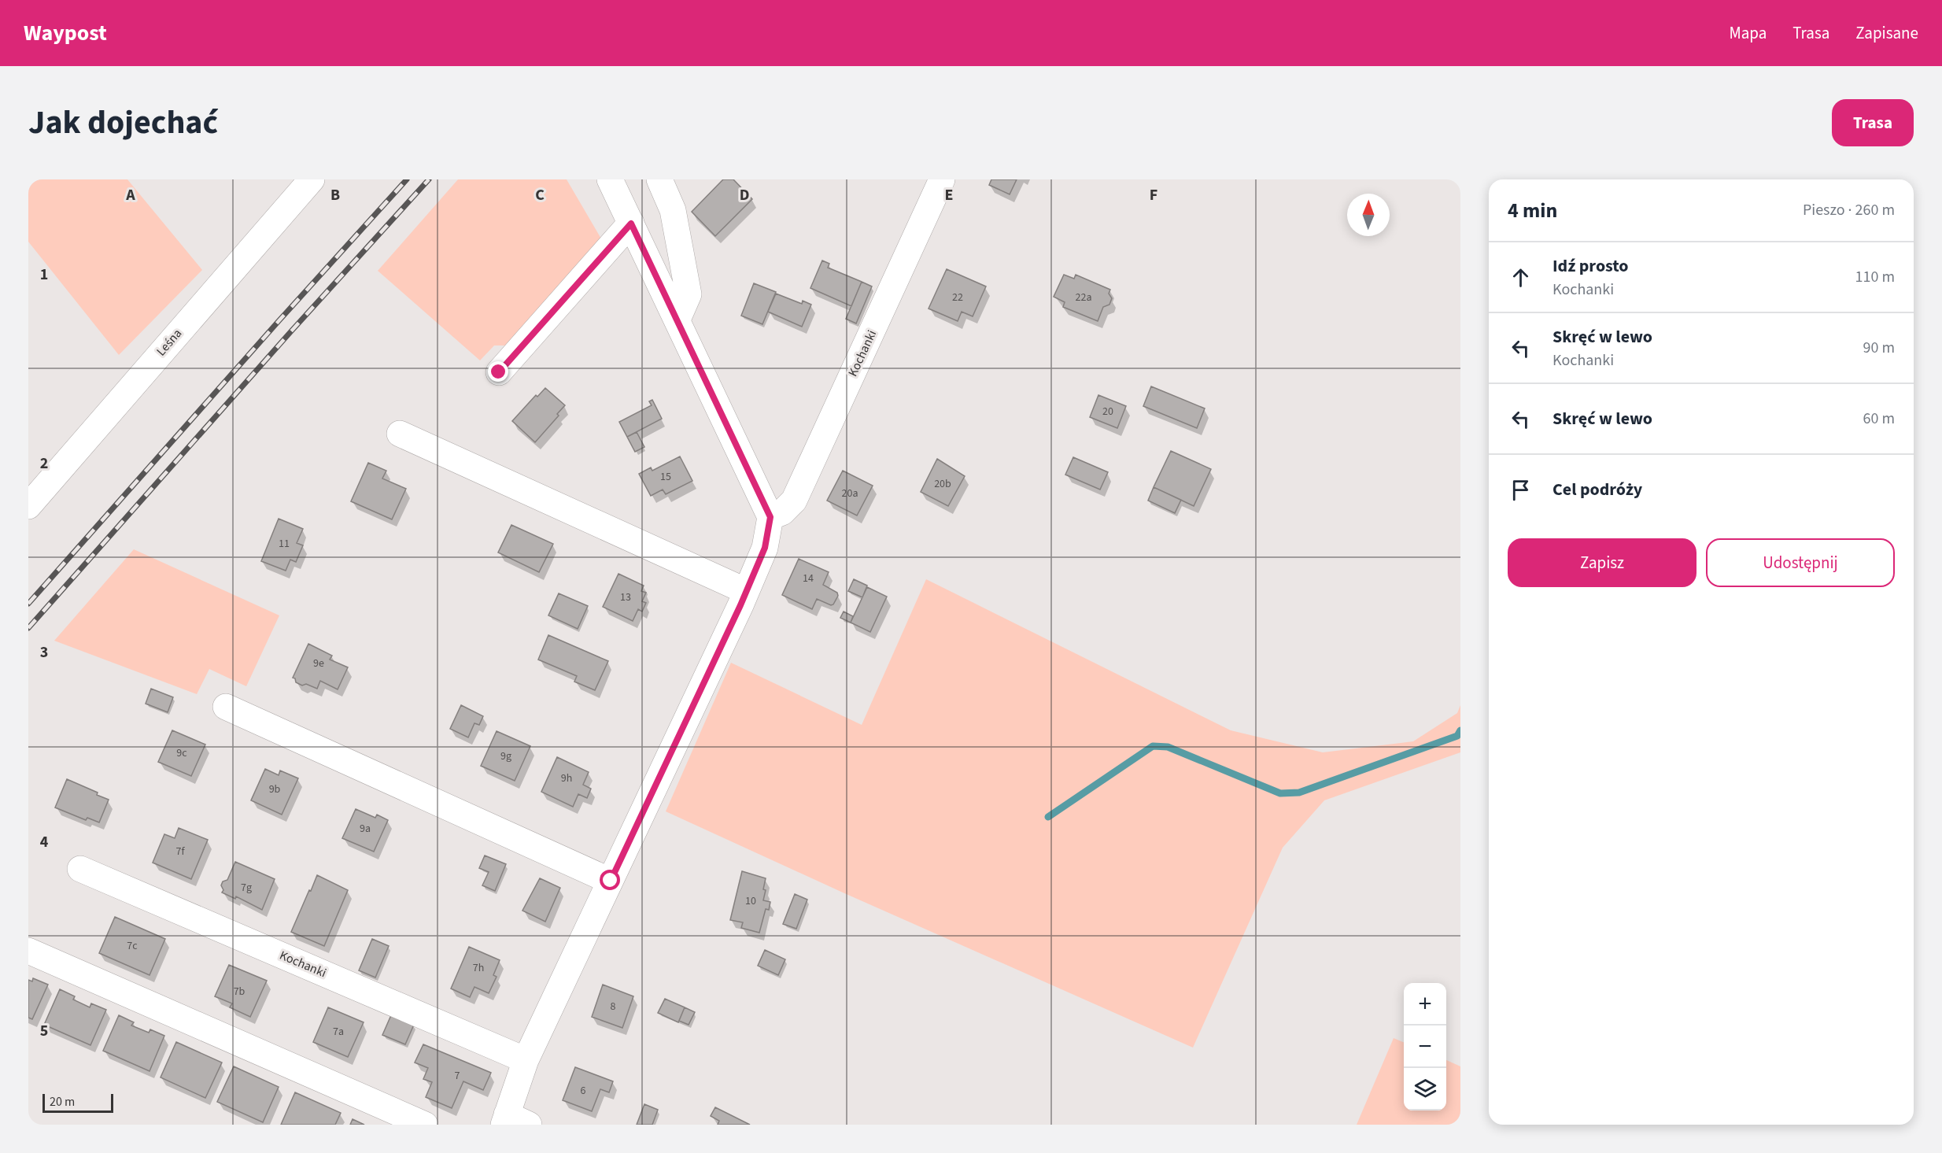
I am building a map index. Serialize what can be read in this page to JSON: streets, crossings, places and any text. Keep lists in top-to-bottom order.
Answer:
{
  "streets": {
    "street": ["Leśna", "Kochanki"]
  },
  "house_numbers": [
    "22",
    "22a",
    "20",
    "15",
    "20b",
    "20a",
    "11",
    "14",
    "13",
    "9e",
    "9c",
    "9g",
    "9h",
    "9b",
    "9a",
    "7f",
    "7g",
    "10",
    "7c",
    "7h",
    "7b",
    "8",
    "7a",
    "7",
    "6"
  ],
  "scale_bar": "20 m",
  "north": "top",
  "page": {
    "header": "Waypost",
    "nav": ["Mapa", "Trasa", "Zapisane"],
    "title": "Jak dojechać",
    "buttons": [
      "Trasa",
      ["Zapisz", "Udostępnij"]
    ],
    "heading": ["4 min", "Pieszo · 260 m"],
    "list": [
      ["Idź prosto", "Kochanki", "110 m"],
      ["Skręć w lewo", "Kochanki", "90 m"],
      ["Skręć w lewo", "60 m"],
      "Cel podróży"
    ],
    "map_buttons": ["+", "−"],
    "scale": "20 m"
  },
  "grid": {
    "columns": [
      "A",
      "B",
      "C",
      "D",
      "E",
      "F"
    ],
    "rows": [
      "1",
      "2",
      "3",
      "4",
      "5"
    ]
  }
}
